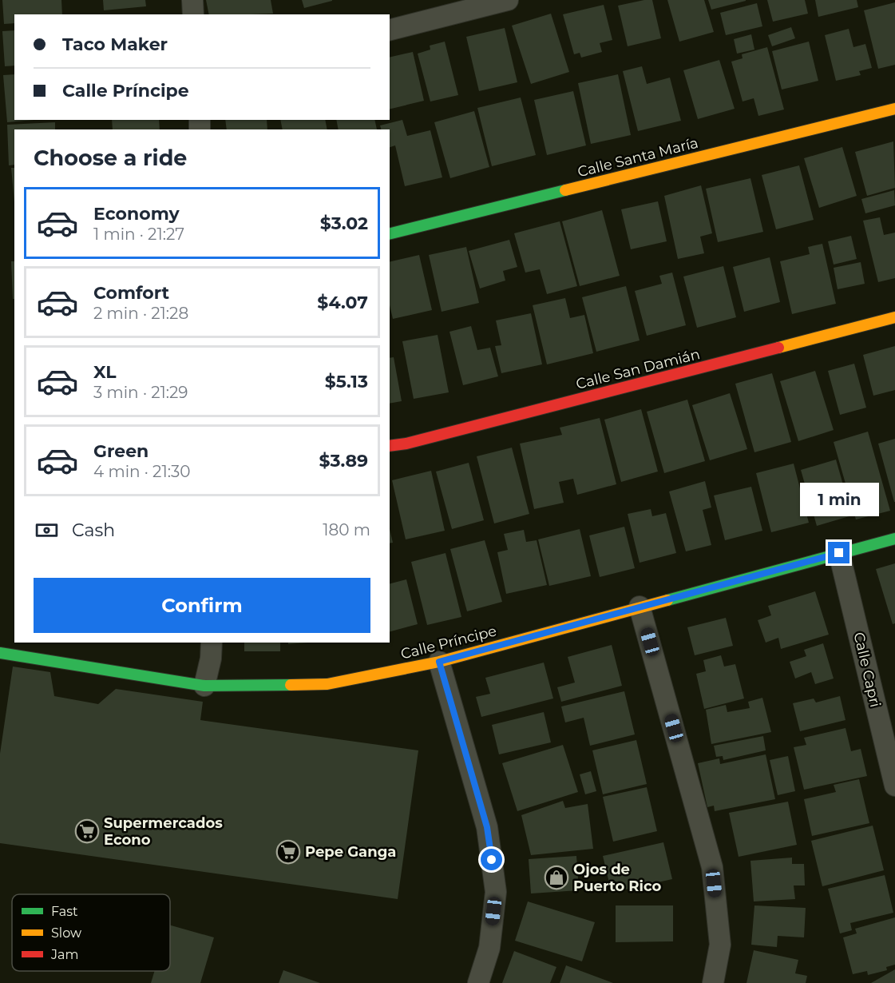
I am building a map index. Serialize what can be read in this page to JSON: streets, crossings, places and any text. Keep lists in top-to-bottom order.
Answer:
{
  "streets": {
    "street": [
      "Calle Santa María",
      "Calle San Damián",
      "Calle Príncipe",
      "Calle Capri"
    ]
  },
  "crossings": [
    ["Calle Príncipe", "Calle Capri"]
  ],
  "places": {
    "supermarket": ["Supermercados Econo", "Pepe Ganga"],
    "shop": ["Ojos de Puerto Rico"]
  },
  "legend": ["Fast", "Slow", "Jam"],
  "page": {
    "banner": ["Taco Maker", "Calle Príncipe"],
    "heading": "Choose a ride",
    "list": [
      {
        "name": "Economy",
        "note": "1 min · 21:27",
        "value": "$3.02"
      },
      {
        "name": "Comfort",
        "note": "2 min · 21:28",
        "value": "$4.07"
      },
      {
        "name": "XL",
        "note": "3 min · 21:29",
        "value": "$5.13"
      },
      {
        "name": "Green",
        "note": "4 min · 21:30",
        "value": "$3.89"
      }
    ],
    "bubble": "1 min",
    "pay": ["Cash", "180 m"],
    "buttons": "Confirm"
  }
}
